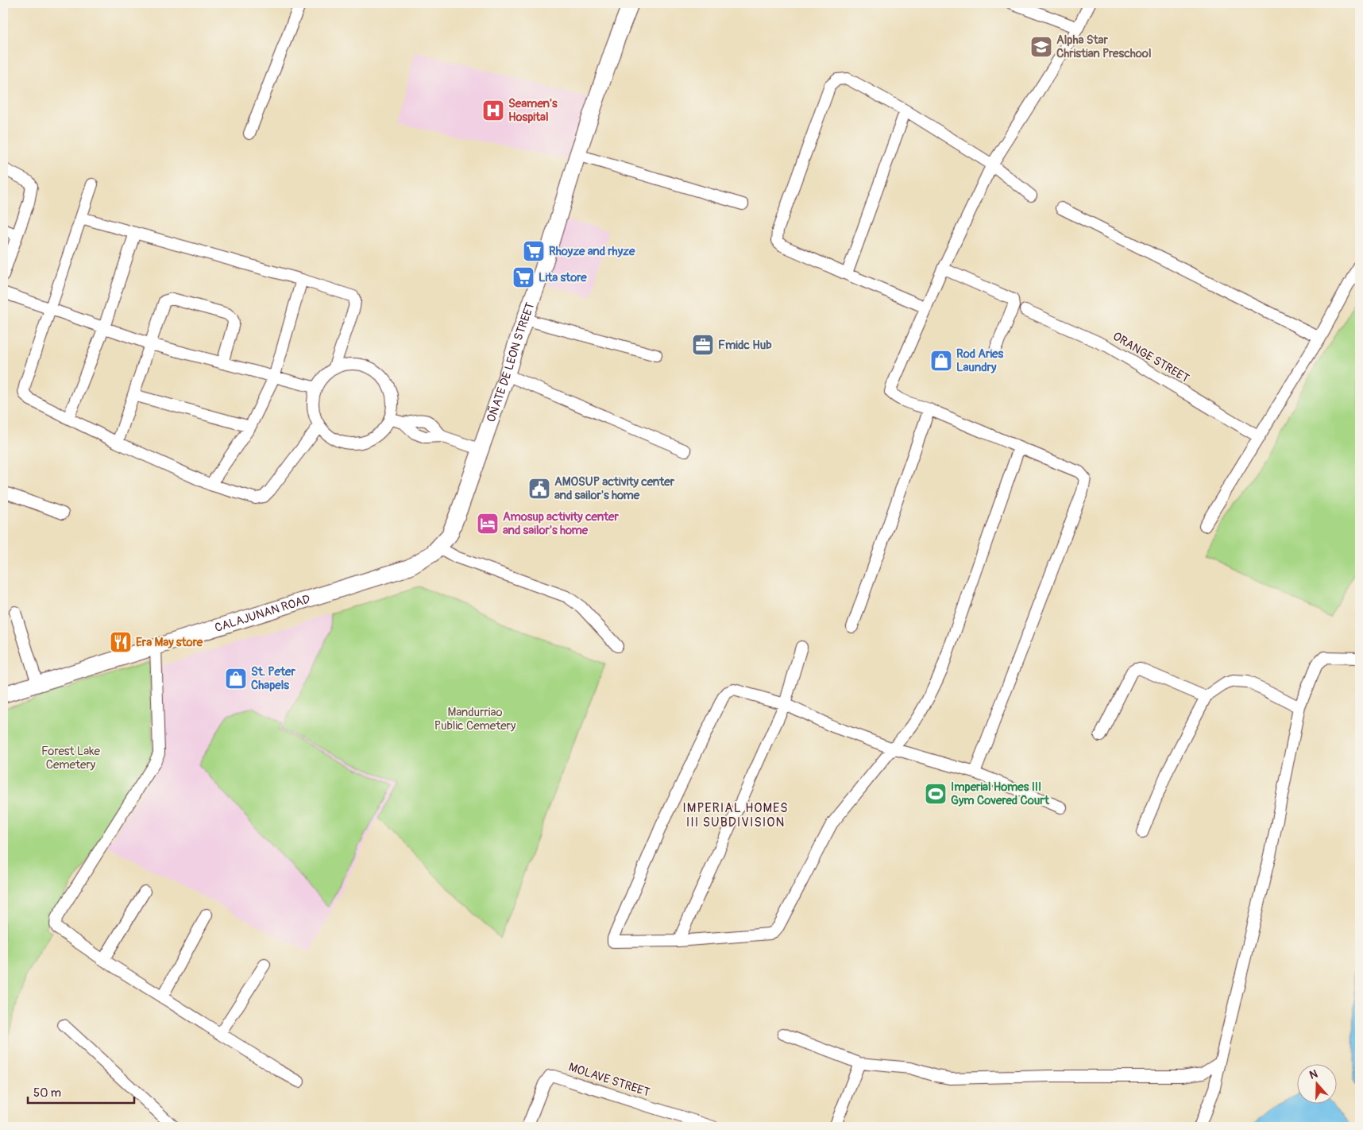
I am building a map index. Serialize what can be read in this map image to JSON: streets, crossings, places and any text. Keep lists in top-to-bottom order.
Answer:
{
  "streets": {
    "main road": ["OÑATE DE LEON STREET", "CALAJUNAN ROAD"],
    "street": ["ORANGE STREET", "MOLAVE STREET"]
  },
  "crossings": [
    ["OÑATE DE LEON STREET", "CALAJUNAN ROAD"]
  ],
  "districts": ["IMPERIAL HOMES III SUBDIVISION"],
  "parks": ["Mandurriao Public Cemetery", "Forest Lake Cemetery"],
  "places": {
    "school or university": ["Alpha Star Christian Preschool"],
    "hospital": ["Seamen's Hospital"],
    "supermarket": ["Rhoyze and rhyze", "Lita store"],
    "office": ["Fmidc Hub"],
    "shop": ["Rod Aries Laundry", "St. Peter Chapels"],
    "public building": ["AMOSUP activity center and sailor's home"],
    "hotel": ["Amosup activity center and sailor's home"],
    "restaurant": ["Era May store"],
    "sports": ["Imperial Homes III Gym Covered Court"]
  },
  "scale_bar": "50 m",
  "north": "top"
}
